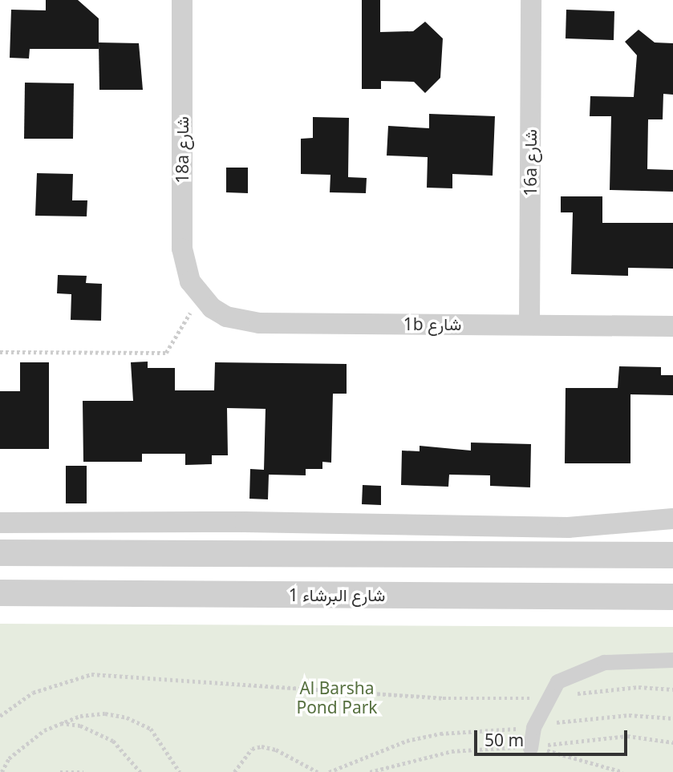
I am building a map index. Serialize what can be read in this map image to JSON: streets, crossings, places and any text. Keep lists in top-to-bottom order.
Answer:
{
  "streets": {
    "street": [
      "18a شارع",
      "16a شارع",
      "1b شارع",
      "شارع البرشاء 1"
    ]
  },
  "crossings": [
    ["18a شارع", "1b شارع"],
    ["16a شارع", "1b شارع"]
  ],
  "parks": ["Al Barsha Pond Park"],
  "scale_bar": "50 m"
}
